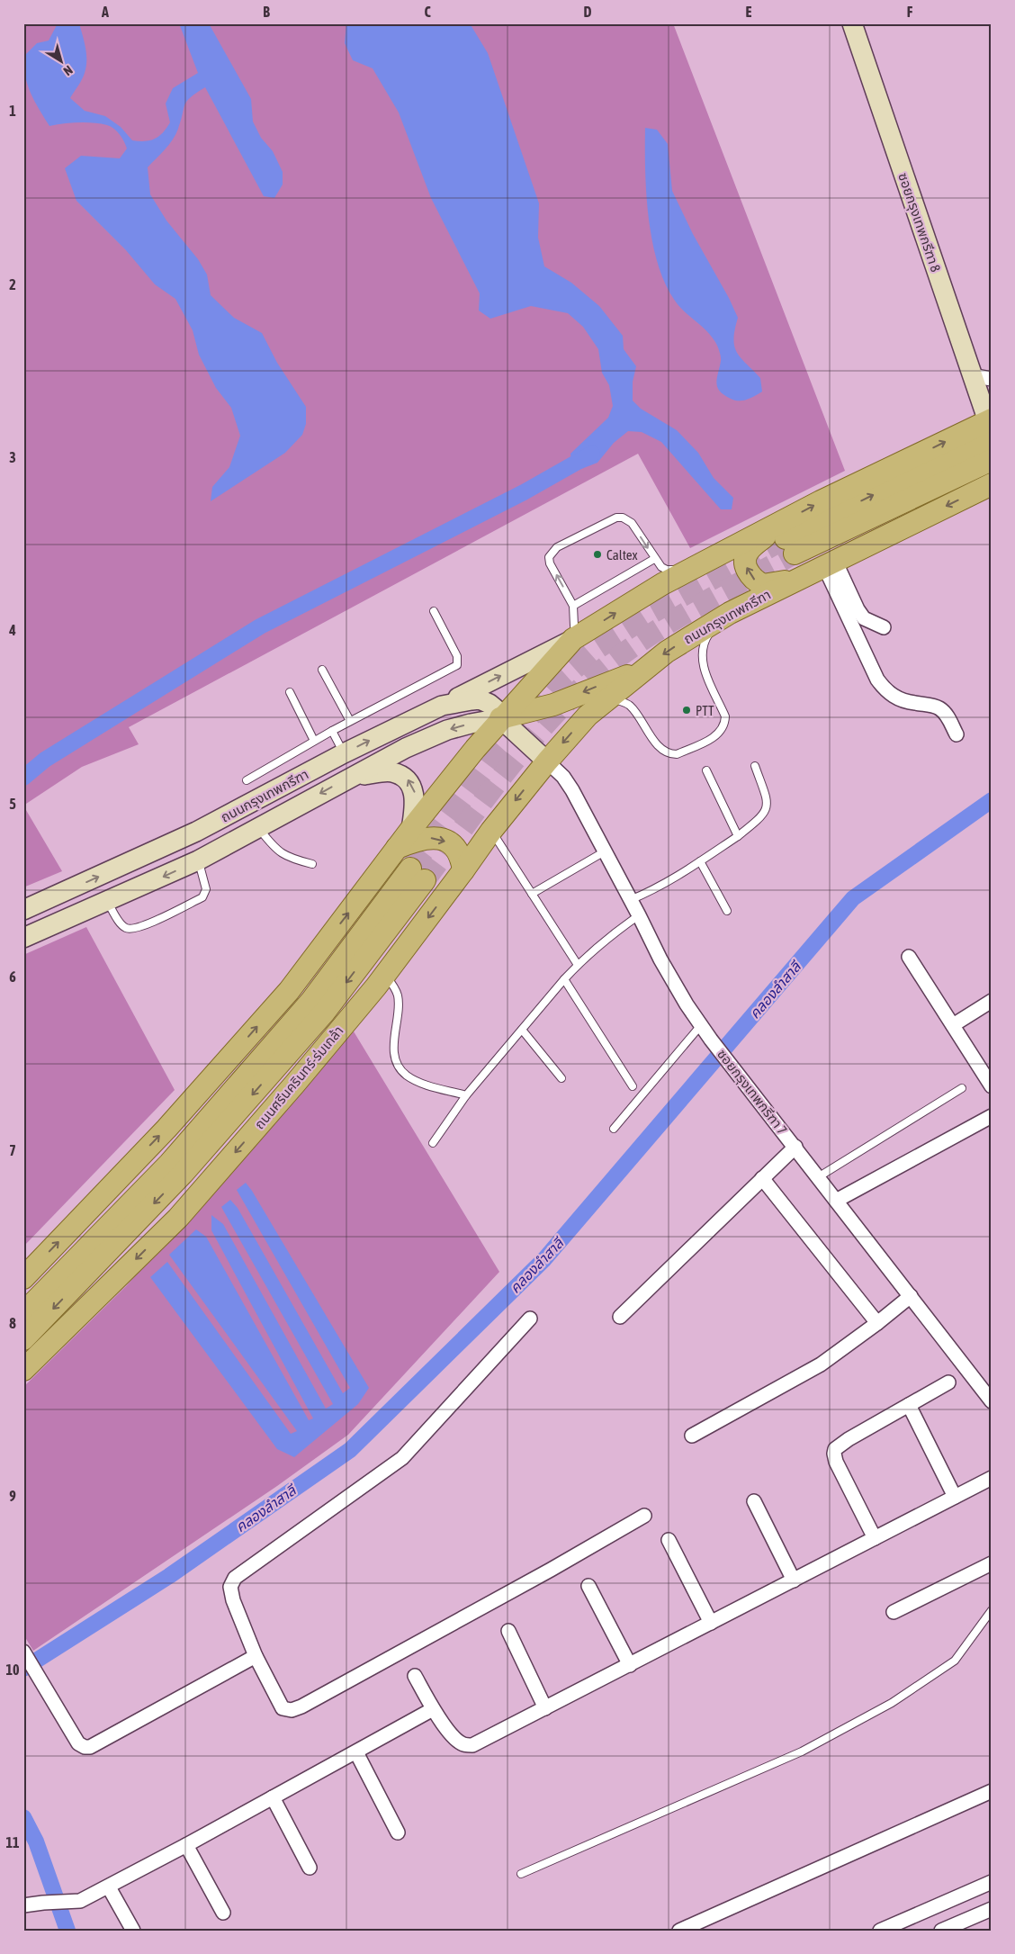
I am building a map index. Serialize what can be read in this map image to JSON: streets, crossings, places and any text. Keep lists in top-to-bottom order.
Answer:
{
  "streets": {
    "main road": ["ซอยกรุงเทพกรีฑา 8", "ถนนกรุงเทพกรีฑา", "ถนนศรีนครินทร์-ร่มเกล้า"],
    "street": ["ซอยกรุงเทพกรีฑา 7"]
  },
  "crossings": [
    ["ถนนกรุงเทพกรีฑา", "ถนนศรีนครินทร์-ร่มเกล้า"],
    ["ถนนกรุงเทพกรีฑา", "ซอยกรุงเทพกรีฑา 7"],
    ["ถนนศรีนครินทร์-ร่มเกล้า", "ซอยกรุงเทพกรีฑา 7"]
  ],
  "water": ["คลองลำสาลี"],
  "places": ["Caltex", "PTT"],
  "north": "bottom right",
  "grid": {
    "columns": [
      "A",
      "B",
      "C",
      "D",
      "E",
      "F"
    ],
    "rows": [
      "1",
      "2",
      "3",
      "4",
      "5",
      "6",
      "7",
      "8",
      "9",
      "10",
      "11"
    ]
  }
}
